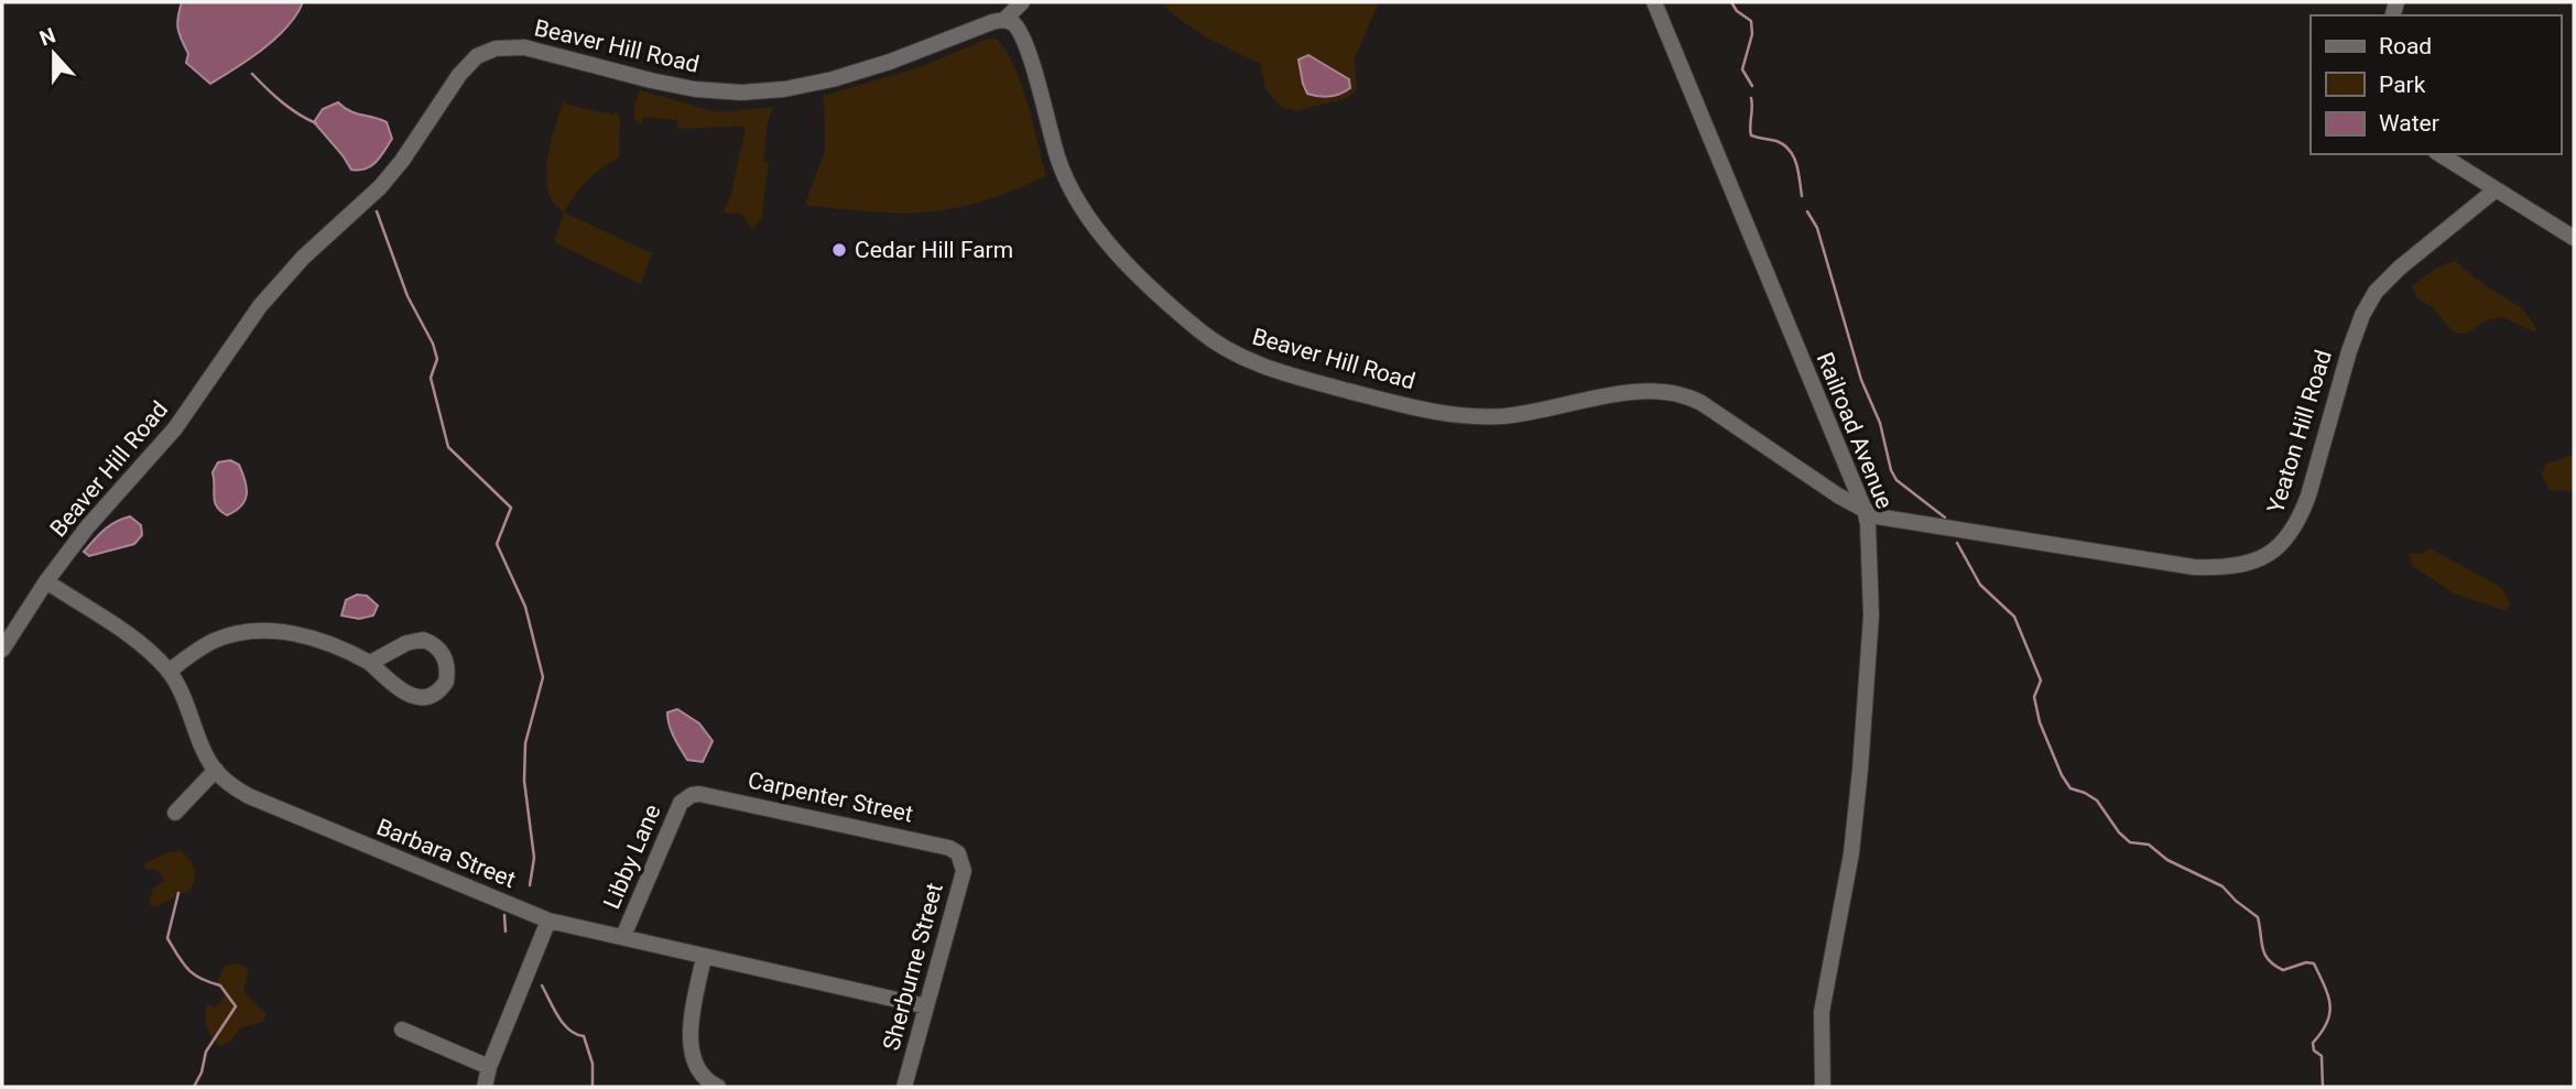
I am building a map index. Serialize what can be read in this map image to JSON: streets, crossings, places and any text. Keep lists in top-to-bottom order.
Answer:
{
  "streets": {
    "street": [
      "Beaver Hill Road",
      "Railroad Avenue",
      "Yeaton Hill Road",
      "Carpenter Street",
      "Barbara Street",
      "Libby Lane",
      "Sherburne Street"
    ]
  },
  "crossings": [
    ["Beaver Hill Road", "Railroad Avenue"],
    ["Beaver Hill Road", "Yeaton Hill Road"],
    ["Beaver Hill Road", "Barbara Street"],
    ["Railroad Avenue", "Yeaton Hill Road"],
    ["Carpenter Street", "Libby Lane"],
    ["Carpenter Street", "Sherburne Street"],
    ["Barbara Street", "Libby Lane"],
    ["Barbara Street", "Sherburne Street"]
  ],
  "places": ["Cedar Hill Farm"],
  "legend": ["Road", "Park", "Water"],
  "north": "top"
}
